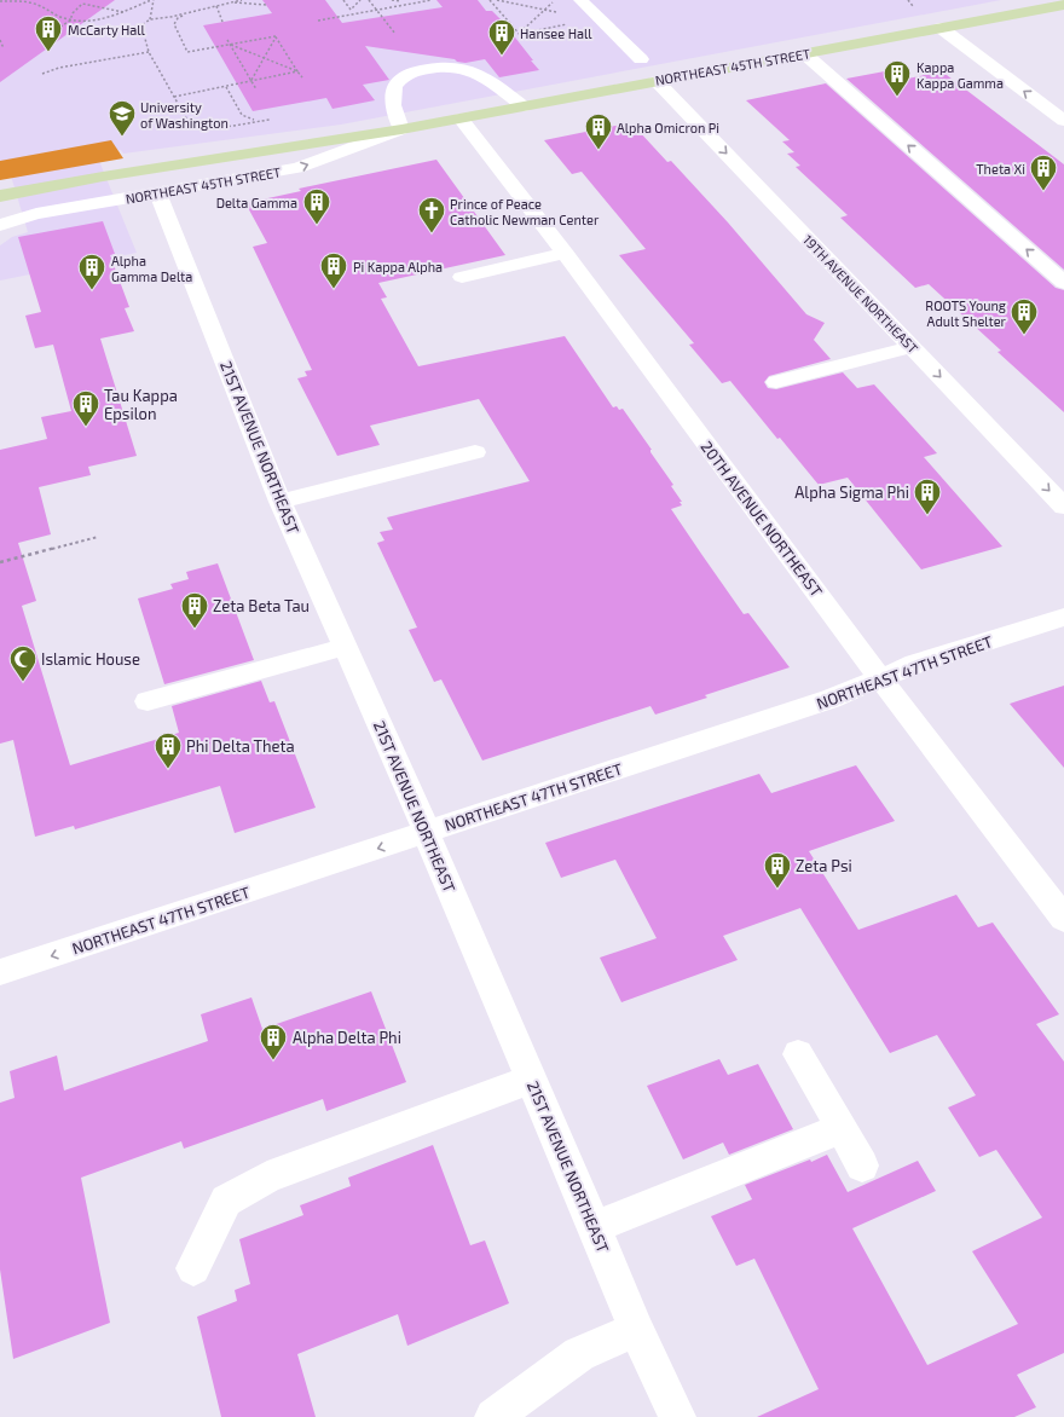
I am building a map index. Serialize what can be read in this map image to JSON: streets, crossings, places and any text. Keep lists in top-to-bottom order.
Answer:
{
  "streets": {
    "main road": ["NORTHEAST 45TH STREET"],
    "street": [
      "19TH AVENUE NORTHEAST",
      "21ST AVENUE NORTHEAST",
      "20TH AVENUE NORTHEAST",
      "NORTHEAST 47TH STREET"
    ]
  },
  "crossings": [
    ["NORTHEAST 45TH STREET", "19TH AVENUE NORTHEAST"],
    ["NORTHEAST 45TH STREET", "21ST AVENUE NORTHEAST"],
    ["NORTHEAST 45TH STREET", "20TH AVENUE NORTHEAST"],
    ["21ST AVENUE NORTHEAST", "NORTHEAST 47TH STREET"],
    ["20TH AVENUE NORTHEAST", "NORTHEAST 47TH STREET"]
  ],
  "places": {
    "building": [
      "McCarty Hall",
      "Hansee Hall",
      "Kappa Kappa Gamma",
      "Alpha Omicron Pi",
      "Theta Xi",
      "Delta Gamma",
      "Pi Kappa Alpha",
      "Alpha Gamma Delta",
      "ROOTS Young Adult Shelter",
      "Tau Kappa Epsilon",
      "Alpha Sigma Phi",
      "Zeta Beta Tau",
      "Phi Delta Theta",
      "Zeta Psi",
      "Alpha Delta Phi"
    ],
    "school or university": ["University of Washington"],
    "church": ["Prince of Peace Catholic Newman Center"],
    "mosque": ["Islamic House"]
  }
}
